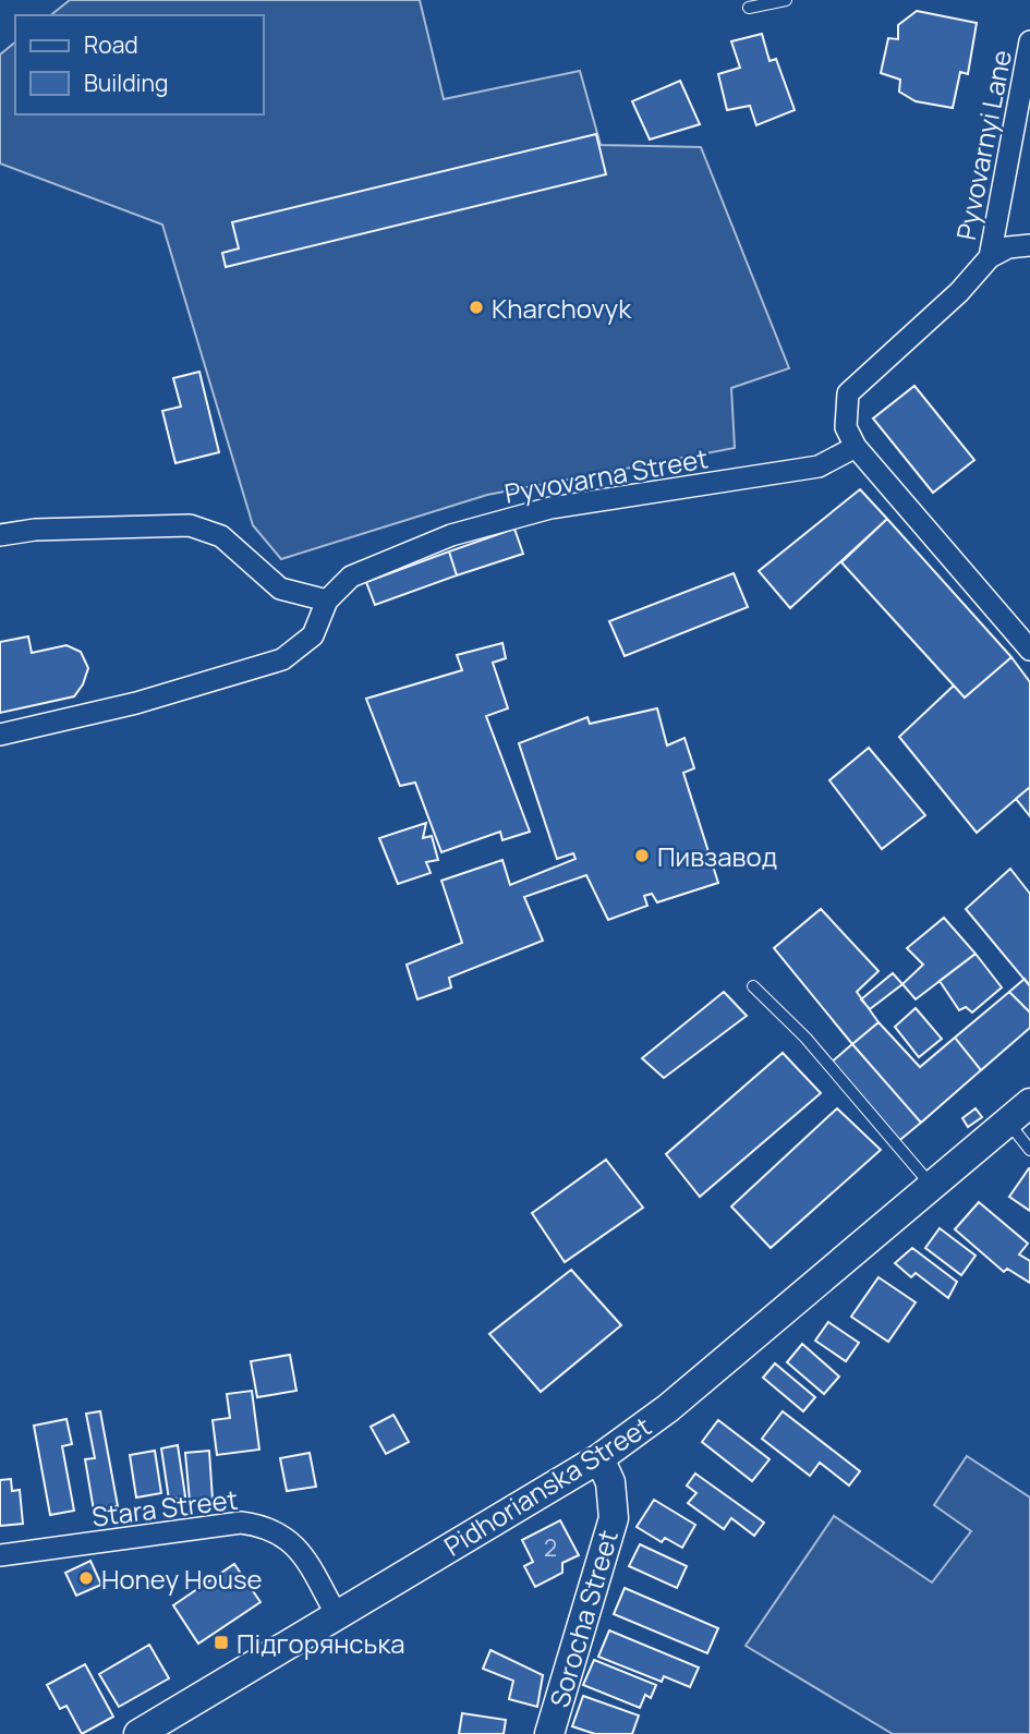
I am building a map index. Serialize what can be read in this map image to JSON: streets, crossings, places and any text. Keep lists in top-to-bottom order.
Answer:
{
  "streets": {
    "main road": ["Pidhorianska Street", "Sorocha Street"],
    "street": ["Pyvovarnyi Lane", "Pyvovarna Street", "Stara Street"]
  },
  "crossings": [
    ["Pyvovarnyi Lane", "Pyvovarna Street"],
    ["Pidhorianska Street", "Stara Street"],
    ["Pidhorianska Street", "Sorocha Street"]
  ],
  "places": {
    "other": ["Kharchovyk", "Пивзавод", "Honey House"],
    "transit": ["Підгорянська"]
  },
  "house_numbers": ["2"],
  "legend": ["Road", "Building"]
}
